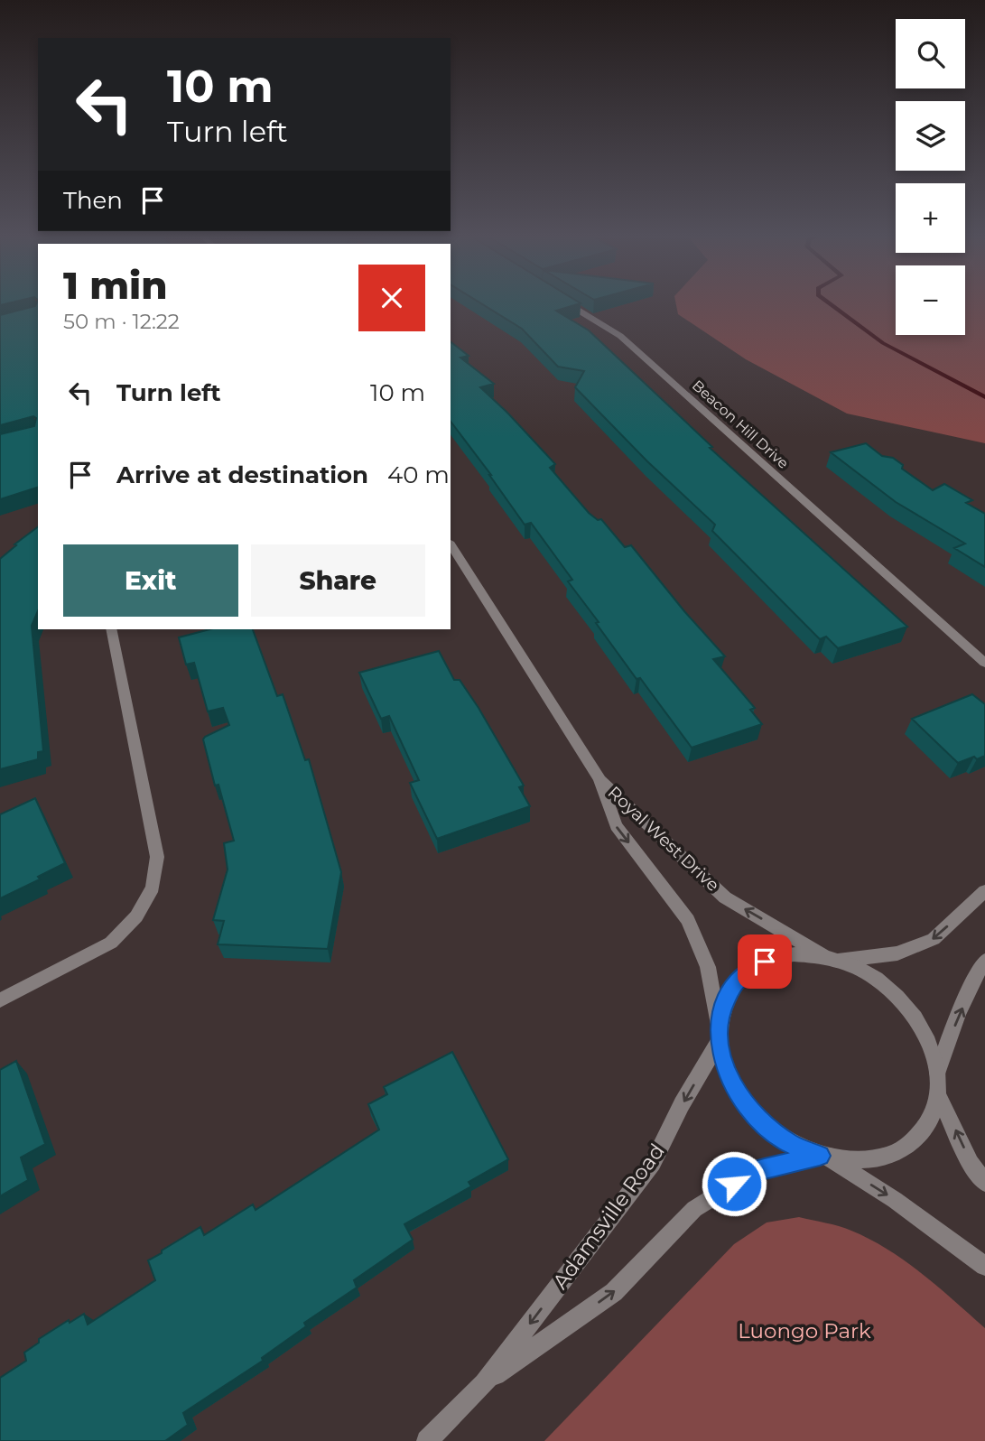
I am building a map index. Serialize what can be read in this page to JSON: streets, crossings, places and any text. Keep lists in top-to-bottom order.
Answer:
{
  "streets": {
    "street": ["Beacon Hill Drive", "Royal West Drive", "Adamsville Road"]
  },
  "crossings": [
    ["Royal West Drive", "Adamsville Road"]
  ],
  "parks": ["Luongo Park"],
  "page": {
    "map_buttons": ["+", "−"],
    "turn": ["10 m", "Turn left"],
    "then": "Then",
    "heading": ["1 min", "50 m · 12:22"],
    "list": [
      {
        "name": "Turn left",
        "value": "10 m"
      },
      {
        "name": "Arrive at destination",
        "value": "40 m"
      }
    ],
    "buttons": ["Exit", "Share"]
  }
}
